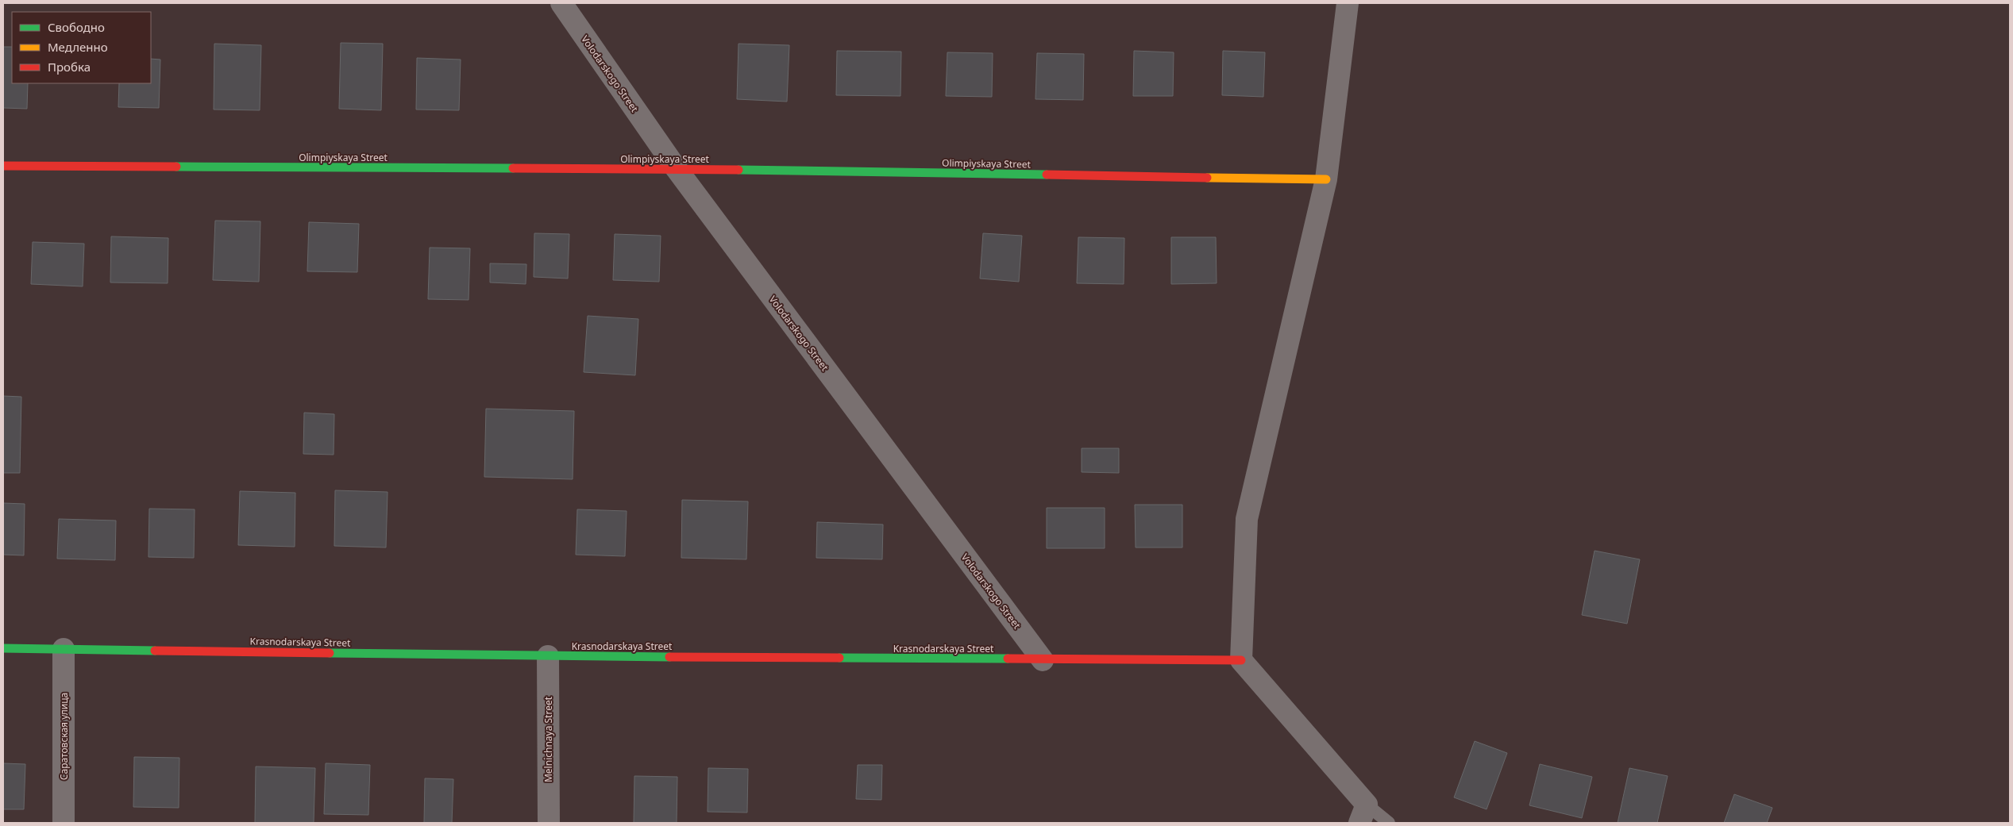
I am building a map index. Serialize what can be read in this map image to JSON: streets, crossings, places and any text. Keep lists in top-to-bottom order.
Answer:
{
  "streets": {
    "street": [
      "Volodarskogo Street",
      "Olimpiyskaya Street",
      "Krasnodarskaya Street",
      "Саратовская улица",
      "Melnichnaya Street"
    ]
  },
  "crossings": [
    ["Volodarskogo Street", "Olimpiyskaya Street"],
    ["Volodarskogo Street", "Krasnodarskaya Street"],
    ["Krasnodarskaya Street", "Саратовская улица"],
    ["Krasnodarskaya Street", "Melnichnaya Street"]
  ],
  "legend": ["Свободно", "Медленно", "Пробка"]
}
